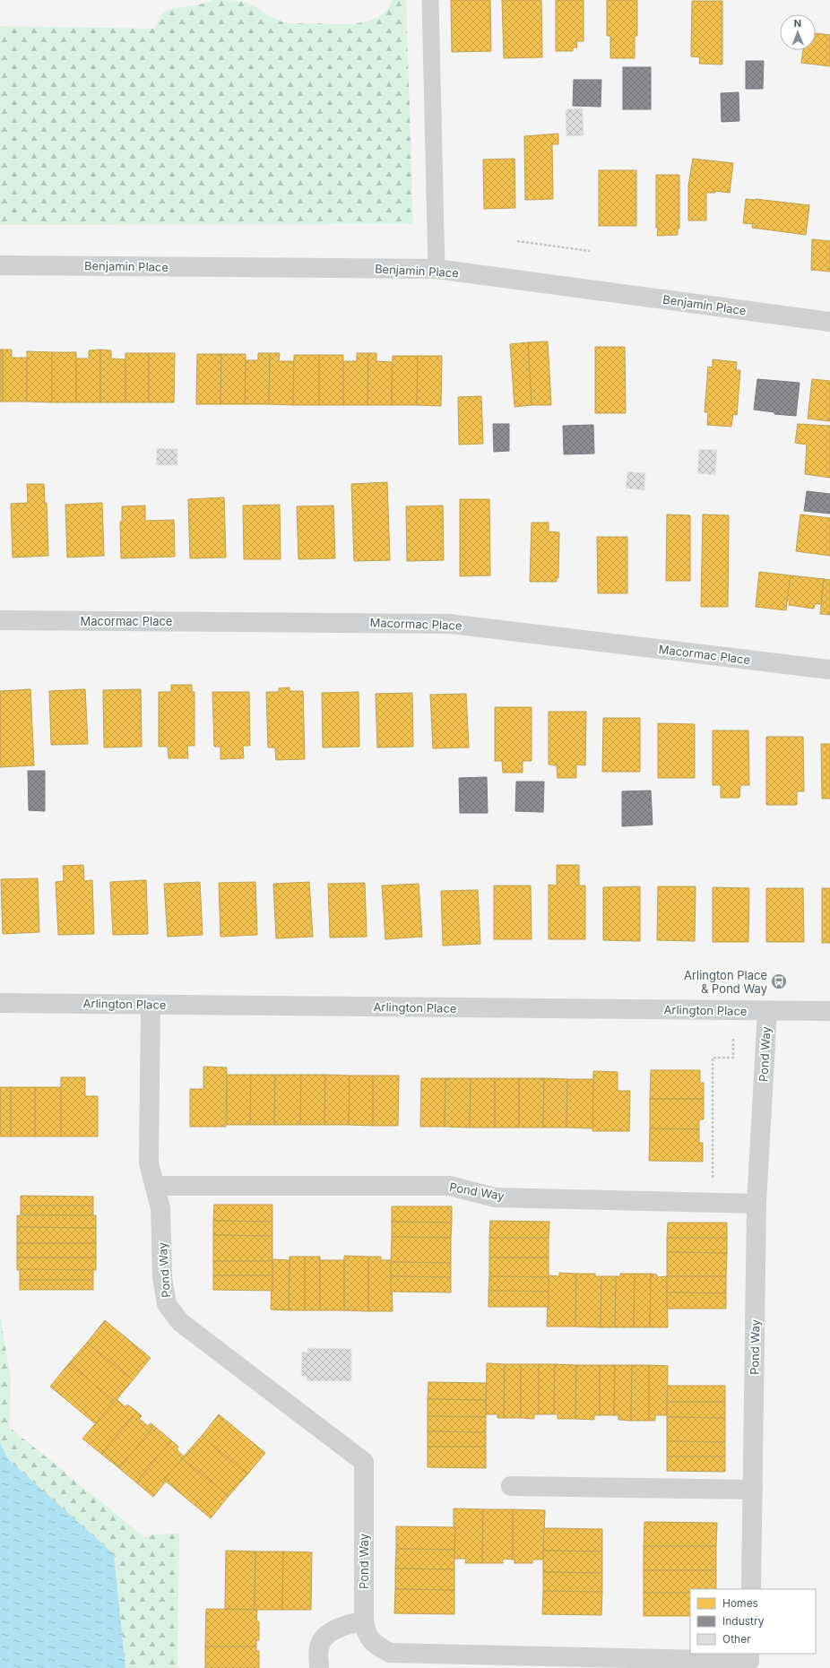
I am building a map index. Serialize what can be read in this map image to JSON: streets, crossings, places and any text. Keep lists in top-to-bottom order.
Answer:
{
  "streets": {
    "street": [
      "Benjamin Place",
      "Macormac Place",
      "Arlington Place",
      "Pond Way"
    ]
  },
  "crossings": [
    ["Arlington Place", "Pond Way"]
  ],
  "places": {
    "bus stop": ["Arlington Place & Pond Way"]
  },
  "legend": ["Homes", "Industry", "Other"],
  "north": "top"
}
